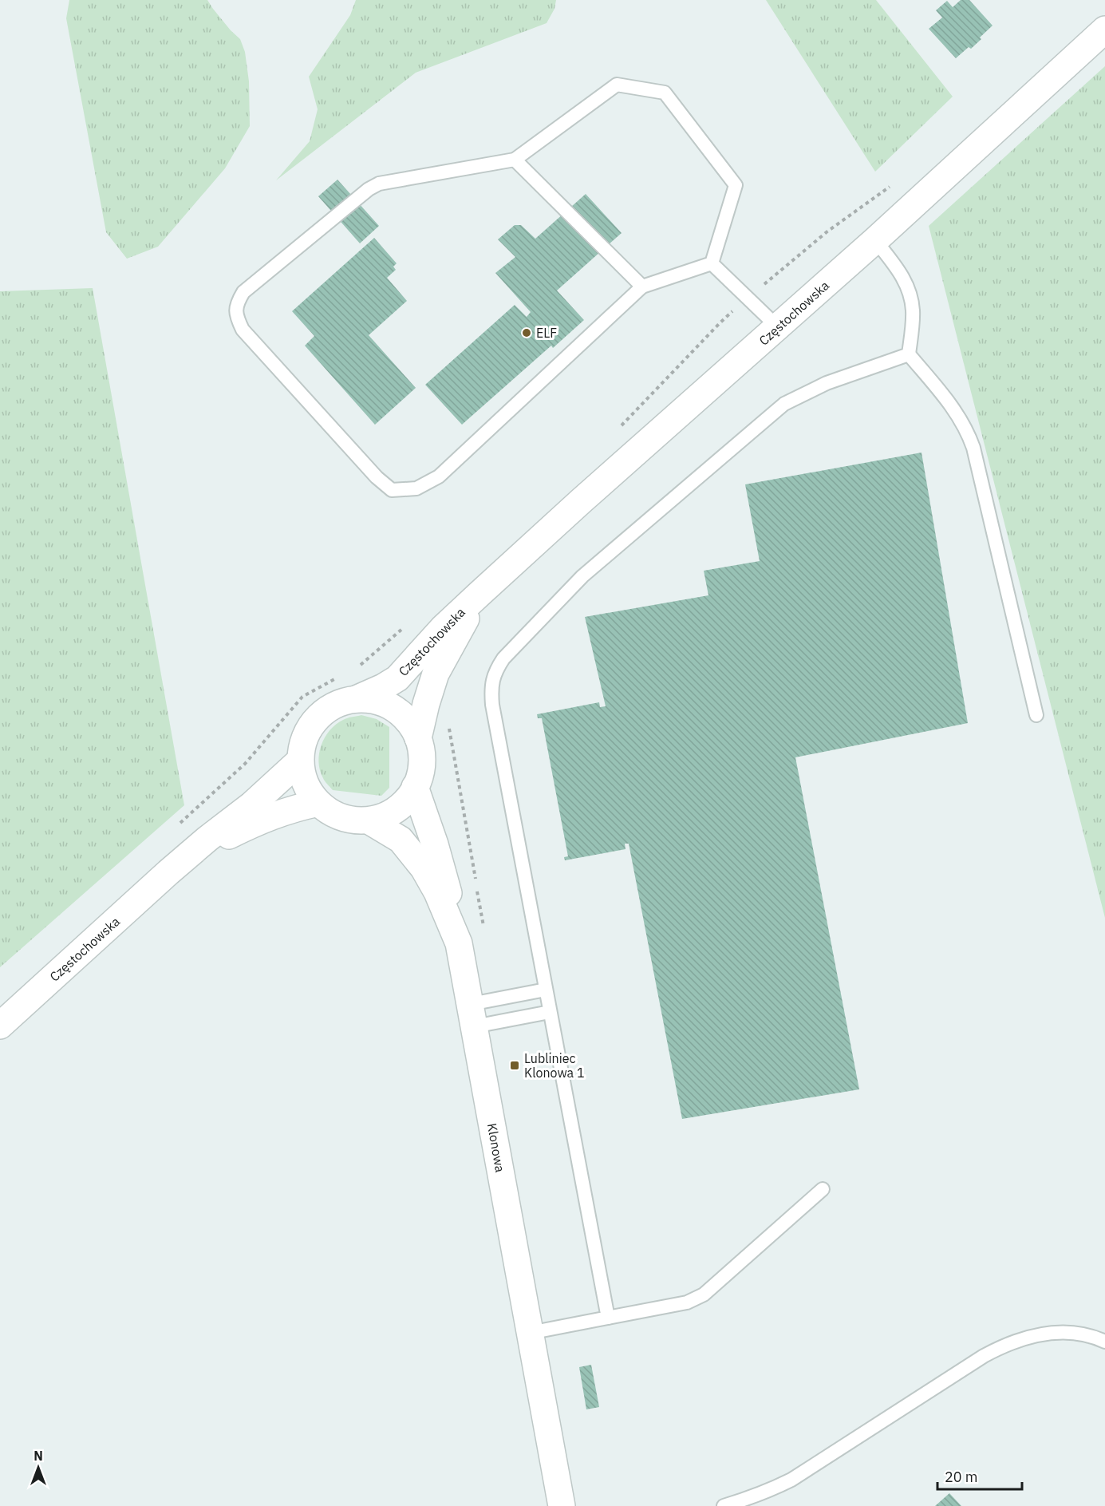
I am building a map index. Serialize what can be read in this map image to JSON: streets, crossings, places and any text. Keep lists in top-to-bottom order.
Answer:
{
  "streets": {
    "main road": ["Częstochowska", "Klonowa"]
  },
  "crossings": [
    ["Częstochowska", "Klonowa"]
  ],
  "places": {
    "other": ["ELF"],
    "transit": ["Lubliniec Klonowa 1"]
  },
  "scale_bar": "20 m",
  "north": "top"
}
